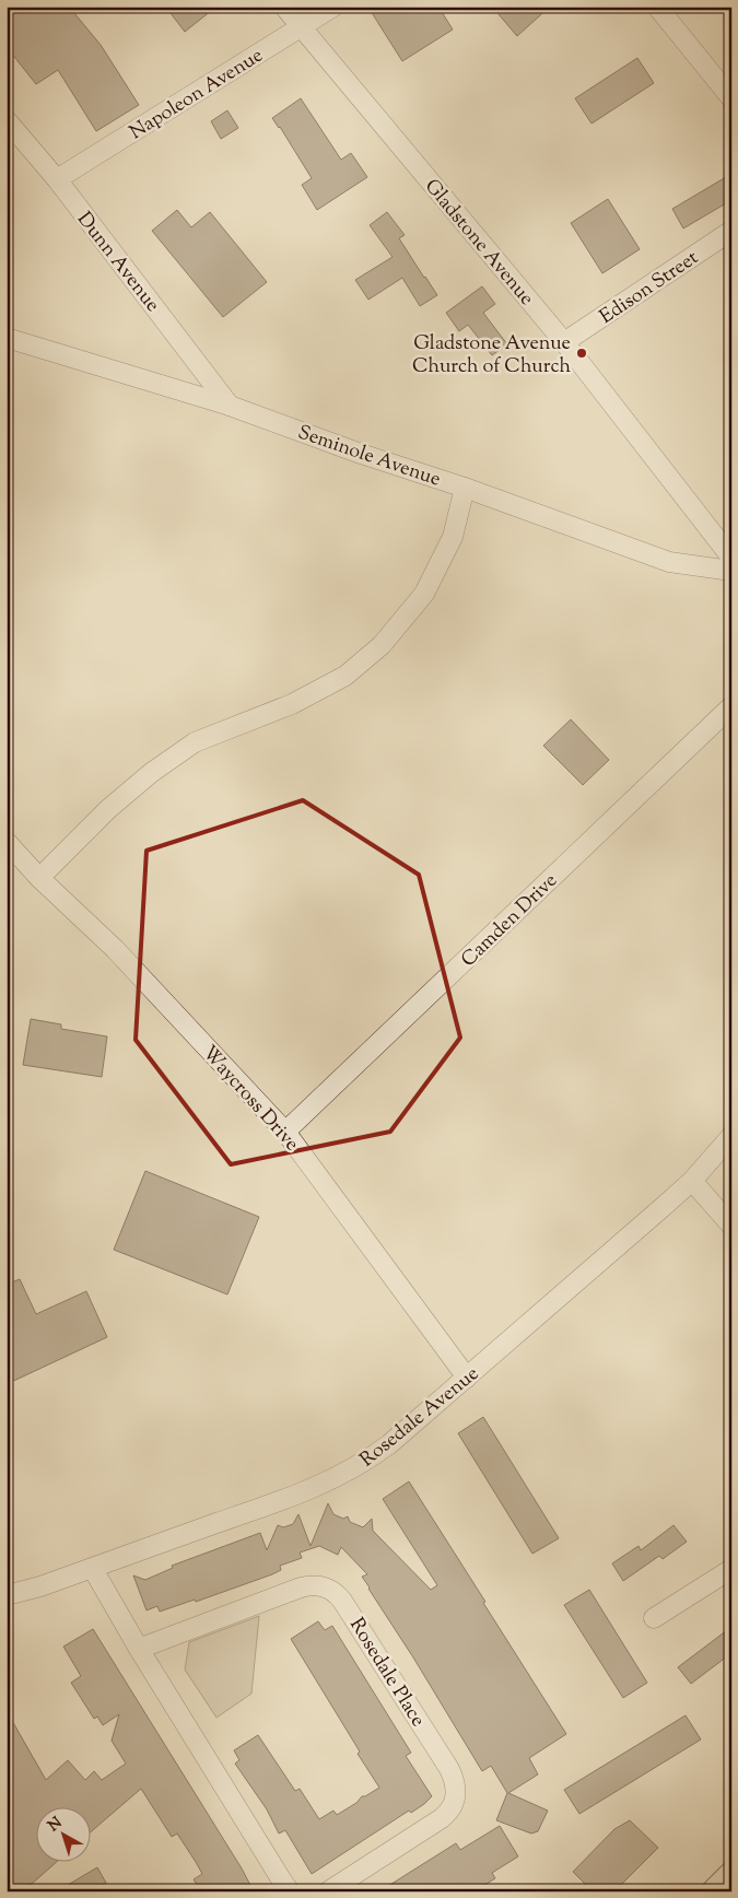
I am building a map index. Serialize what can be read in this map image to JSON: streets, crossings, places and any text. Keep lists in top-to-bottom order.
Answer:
{
  "streets": {
    "street": [
      "Napoleon Avenue",
      "Gladstone Avenue",
      "Dunn Avenue",
      "Edison Street",
      "Seminole Avenue",
      "Camden Drive",
      "Waycross Drive",
      "Rosedale Avenue",
      "Rosedale Place"
    ]
  },
  "crossings": [
    ["Napoleon Avenue", "Gladstone Avenue"],
    ["Napoleon Avenue", "Dunn Avenue"],
    ["Gladstone Avenue", "Edison Street"],
    ["Dunn Avenue", "Seminole Avenue"],
    ["Camden Drive", "Waycross Drive"],
    ["Waycross Drive", "Rosedale Avenue"]
  ],
  "places": ["Gladstone Avenue Church of Church"],
  "north": "top left"
}
